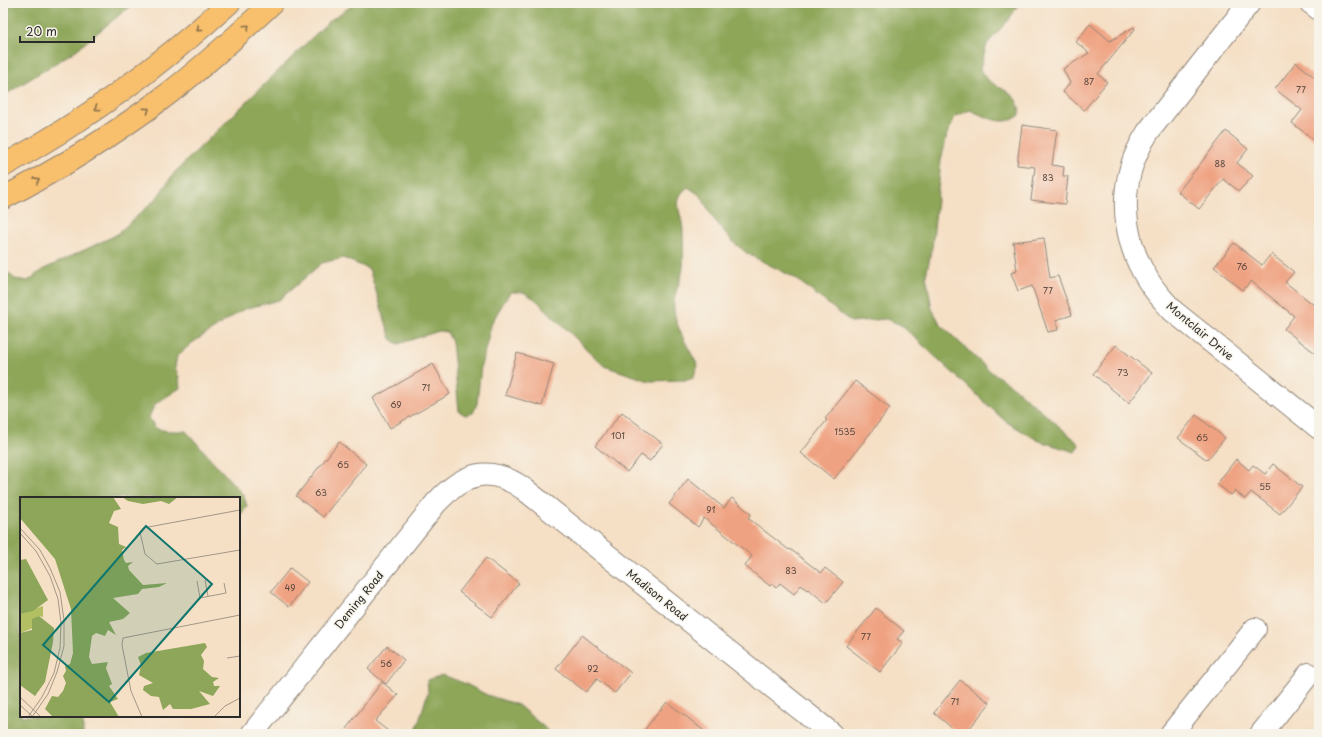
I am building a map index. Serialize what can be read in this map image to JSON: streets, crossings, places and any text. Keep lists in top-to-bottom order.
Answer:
{
  "streets": {
    "street": ["Montclair Drive", "Madison Road", "Deming Road"]
  },
  "crossings": [
    ["Madison Road", "Deming Road"]
  ],
  "house_numbers": [
    "87",
    "77",
    "88",
    "83",
    "76",
    "77",
    "73",
    "71",
    "69",
    "1535",
    "101",
    "65",
    "65",
    "55",
    "63",
    "91",
    "83",
    "49",
    "77",
    "56",
    "92",
    "71"
  ],
  "scale_bar": "20 m"
}
